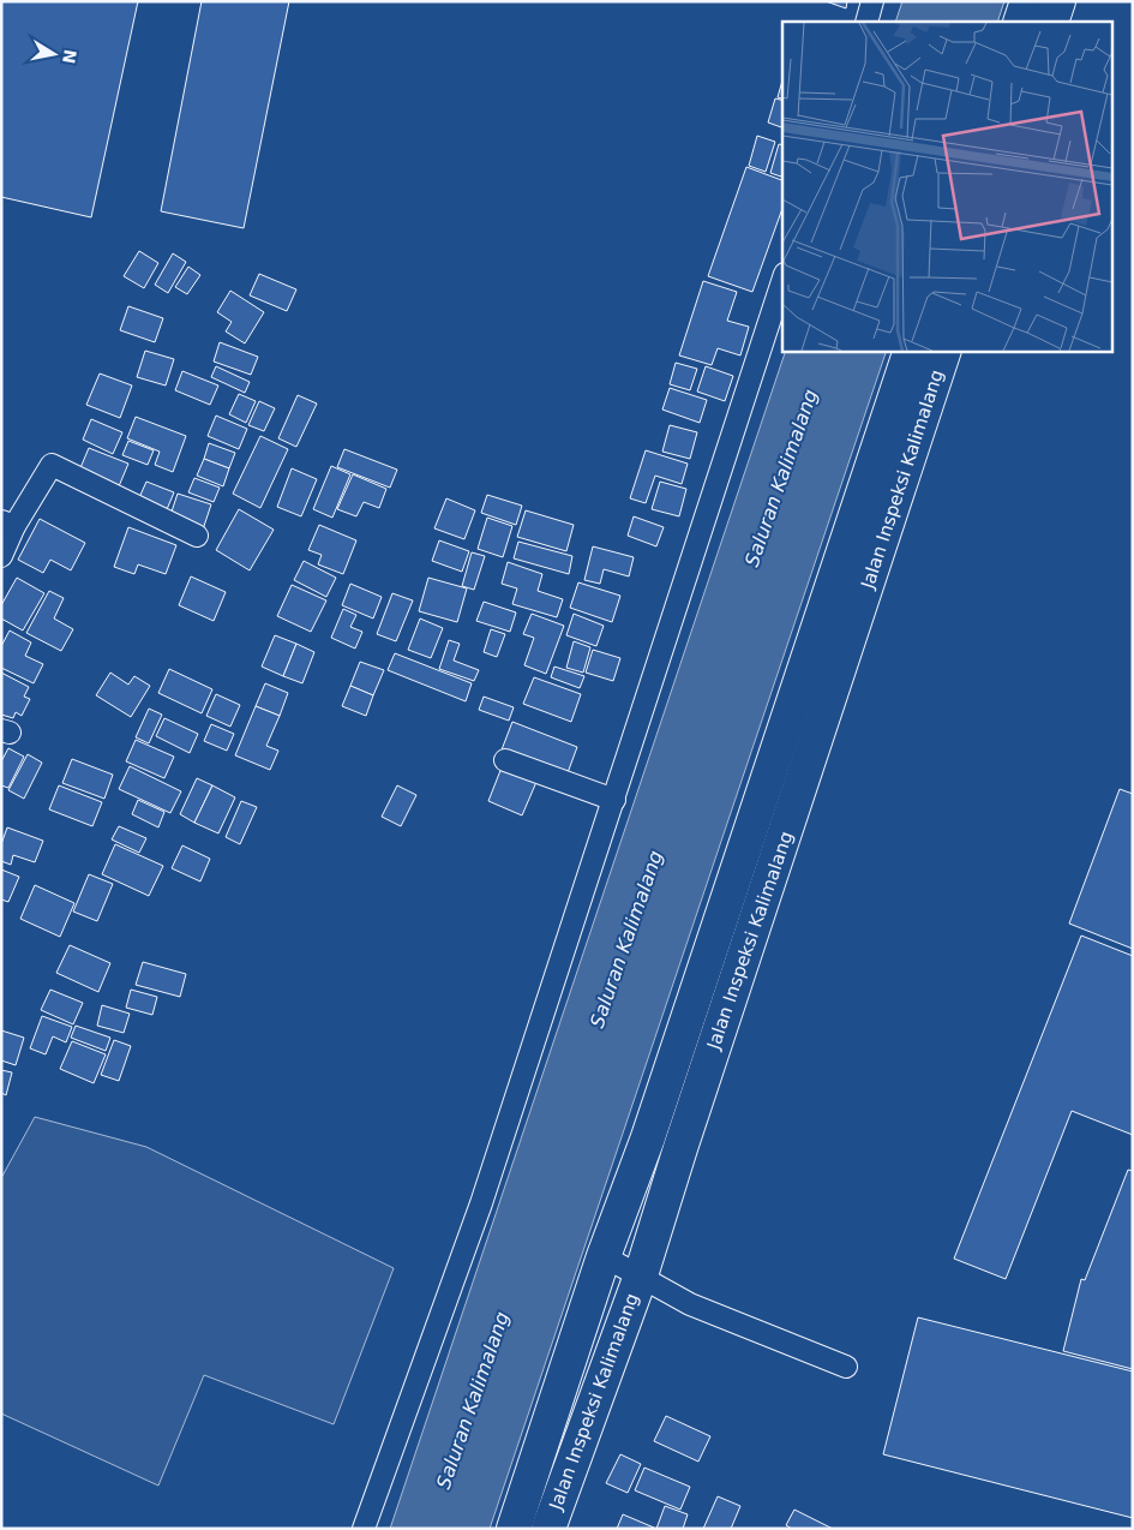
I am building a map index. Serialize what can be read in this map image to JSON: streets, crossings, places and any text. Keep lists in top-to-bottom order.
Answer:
{
  "streets": {
    "main road": ["Jalan Inspeksi Kalimalang"]
  },
  "water": ["Saluran Kalimalang"],
  "north": "right"
}
